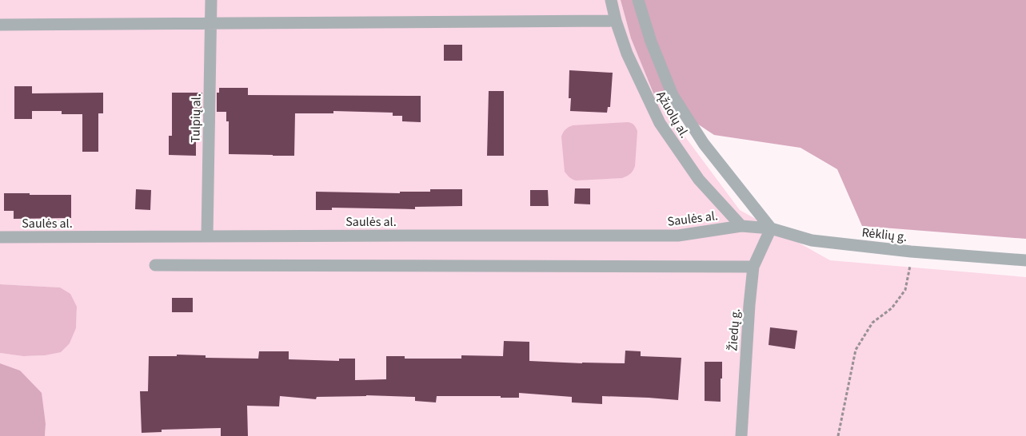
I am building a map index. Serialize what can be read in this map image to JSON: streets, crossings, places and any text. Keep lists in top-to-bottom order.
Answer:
{
  "streets": {
    "street": [
      "Ąžuolų al.",
      "Tulpių al.",
      "Saulės al.",
      "Rėklių g.",
      "Žiedų g."
    ]
  },
  "crossings": [
    ["Ąžuolų al.", "Saulės al."],
    ["Ąžuolų al.", "Rėklių g."],
    ["Tulpių al.", "Saulės al."],
    ["Saulės al.", "Rėklių g."],
    ["Rėklių g.", "Žiedų g."]
  ]
}
